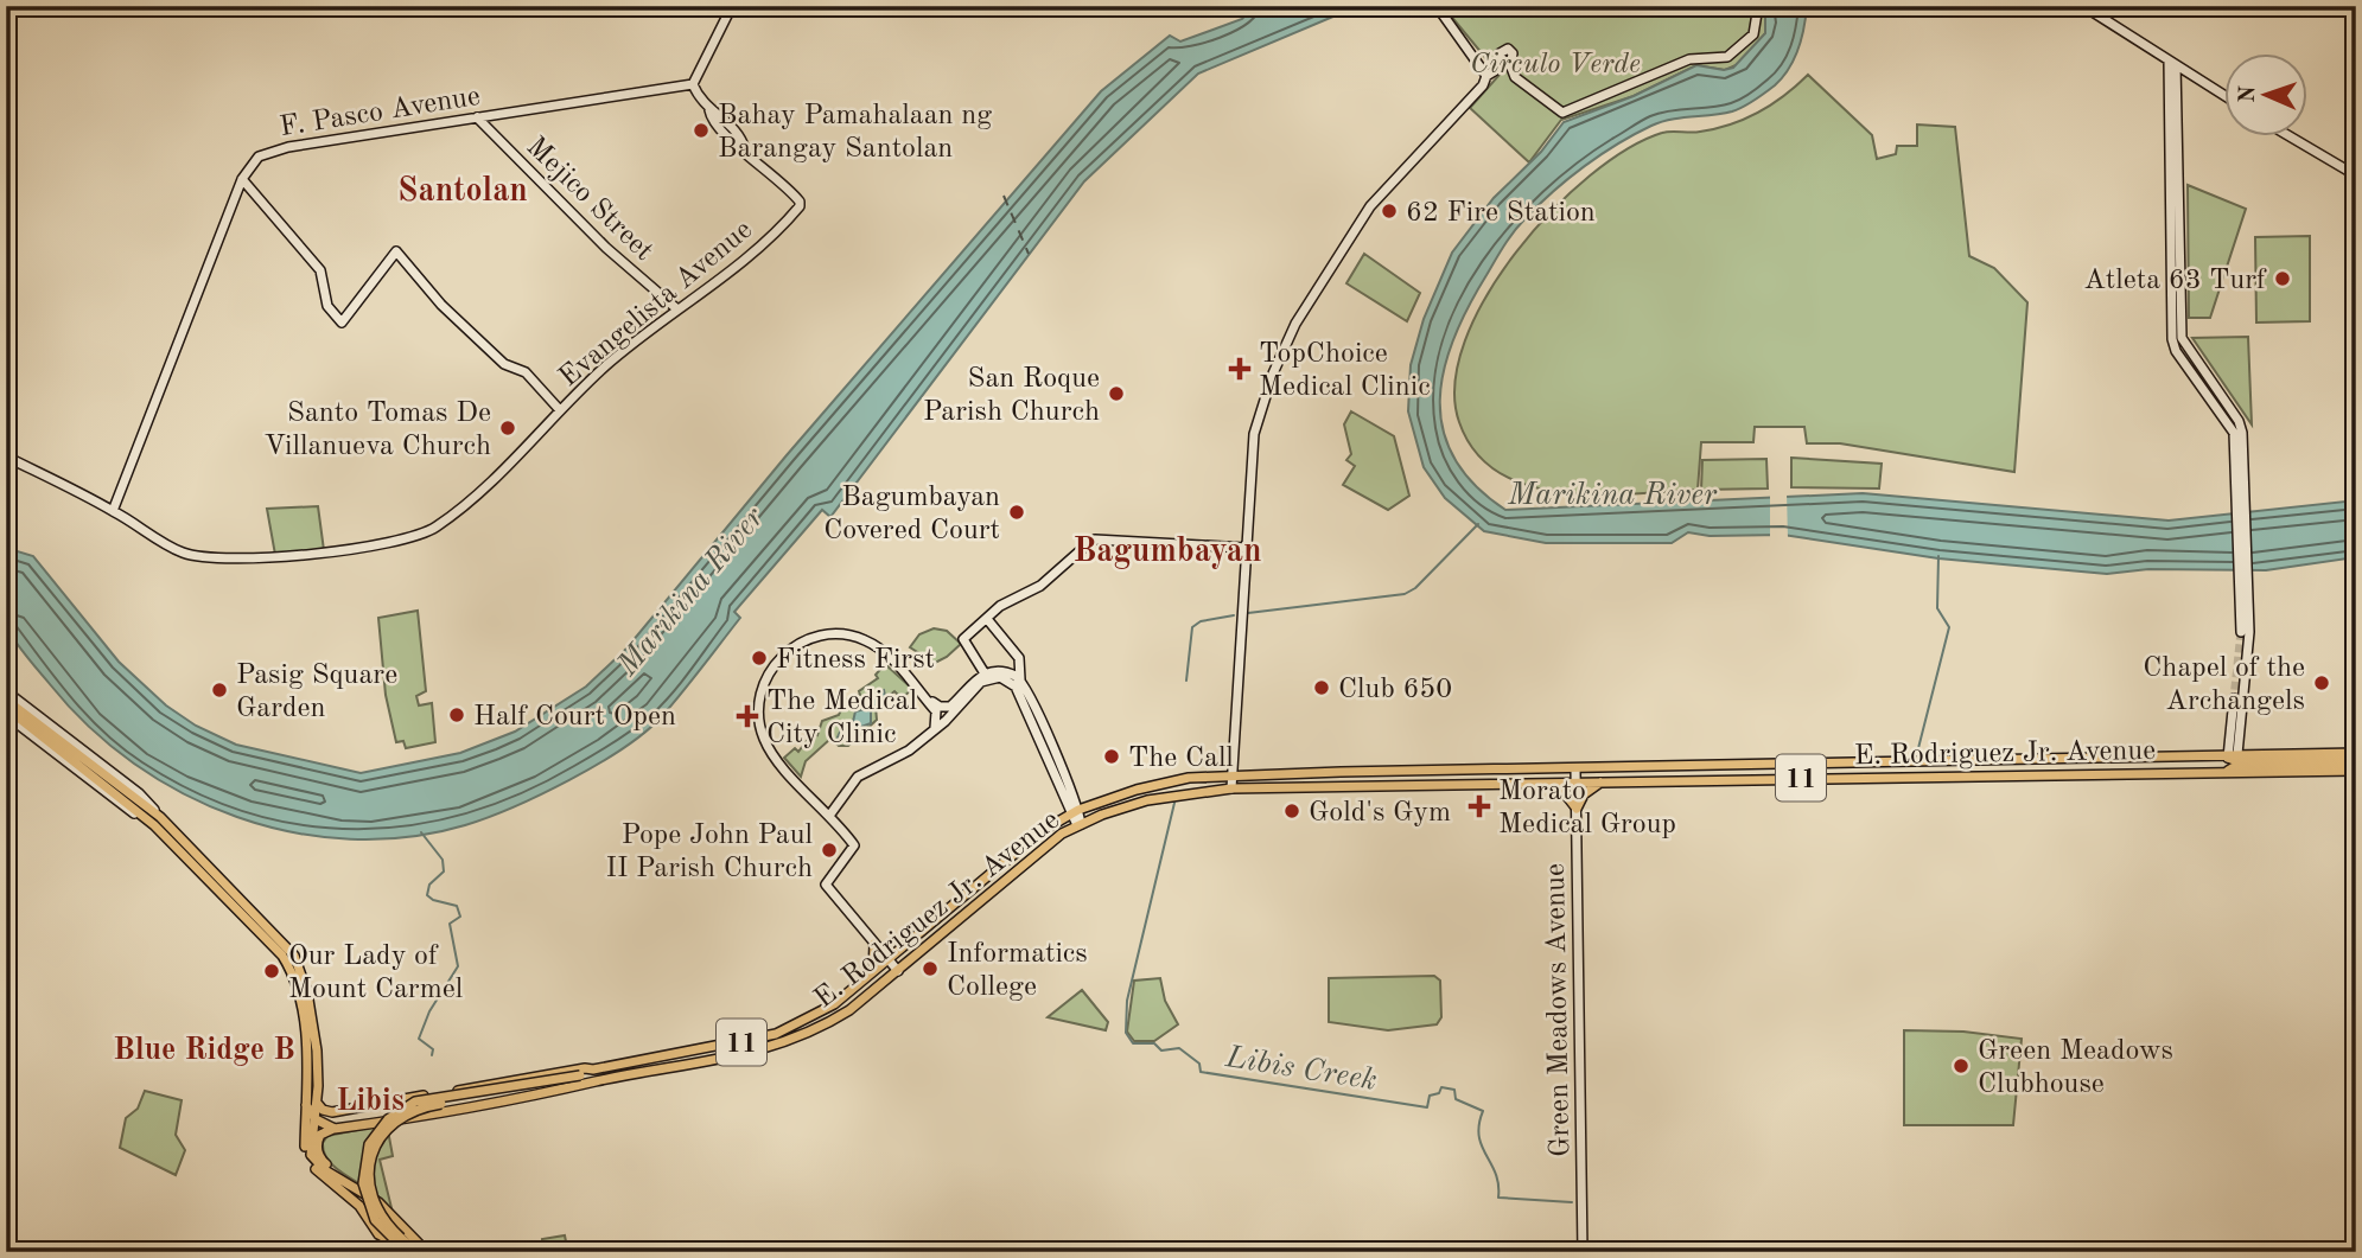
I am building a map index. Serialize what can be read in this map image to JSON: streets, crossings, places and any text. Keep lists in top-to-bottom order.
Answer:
{
  "streets": {
    "main road": ["E. Rodriguez Jr. Avenue", "11"],
    "street": [
      "F. Pasco Avenue",
      "Mejico Street",
      "Evangelista Avenue",
      "Green Meadows Avenue"
    ]
  },
  "crossings": [
    ["F. Pasco Avenue", "Mejico Street"],
    ["F. Pasco Avenue", "Evangelista Avenue"],
    ["Mejico Street", "Evangelista Avenue"],
    ["E. Rodriguez Jr. Avenue", "11"],
    ["E. Rodriguez Jr. Avenue", "Green Meadows Avenue"]
  ],
  "districts": [
    "Santolan",
    "Bagumbayan",
    "Blue Ridge B",
    "Libis"
  ],
  "water": ["Marikina River", "Libis Creek"],
  "parks": ["Circulo Verde"],
  "places": {
    "other": [
      "Bahay Pamahalaan ng Barangay Santolan",
      "62 Fire Station",
      "Atleta 63 Turf",
      "San Roque Parish Church",
      "Santo Tomas De Villanueva Church",
      "Bagumbayan Covered Court",
      "Fitness First",
      "Chapel of the Archangels",
      "Club 650",
      "Pasig Square Garden",
      "Half Court Open",
      "The Call",
      "Gold's Gym",
      "Pope John Paul II Parish Church",
      "Informatics College",
      "Our Lady of Mount Carmel",
      "Green Meadows Clubhouse"
    ],
    "health": ["TopChoice Medical Clinic", "The Medical City Clinic", "Morato Medical Group"]
  },
  "north": "left"
}
